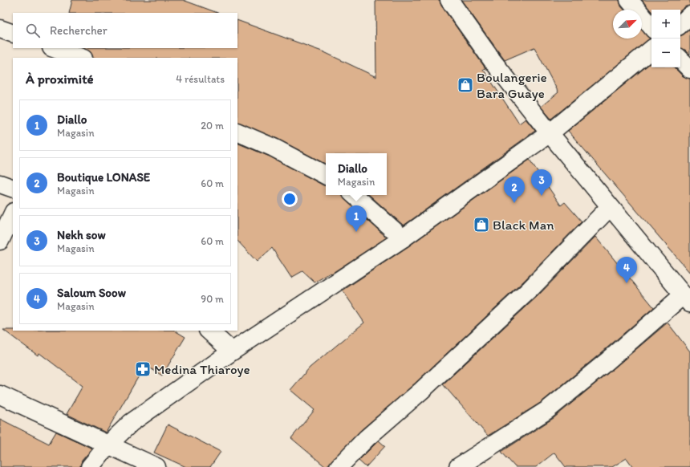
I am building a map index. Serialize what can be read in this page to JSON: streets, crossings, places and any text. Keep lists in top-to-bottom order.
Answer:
{
  "places": {
    "shop": ["Boulangerie Bara Guaye", "Black Man"],
    "pharmacy": ["Medina Thiaroye"]
  },
  "north": "top right",
  "page": {
    "map_buttons": ["+", "−"],
    "search": "Rechercher",
    "heading": ["À proximité", "4 résultats"],
    "list": [
      {
        "mark": "1",
        "name": "Diallo",
        "note": "Magasin",
        "value": "20 m"
      },
      {
        "mark": "2",
        "name": "Boutique LONASE",
        "note": "Magasin",
        "value": "60 m"
      },
      {
        "mark": "3",
        "name": "Nekh sow",
        "note": "Magasin",
        "value": "60 m"
      },
      {
        "mark": "4",
        "name": "Saloum Soow",
        "note": "Magasin",
        "value": "90 m"
      }
    ],
    "popup": ["Diallo", "Magasin"],
    "pins": [
      "3",
      "2",
      "1",
      "4"
    ]
  }
}
